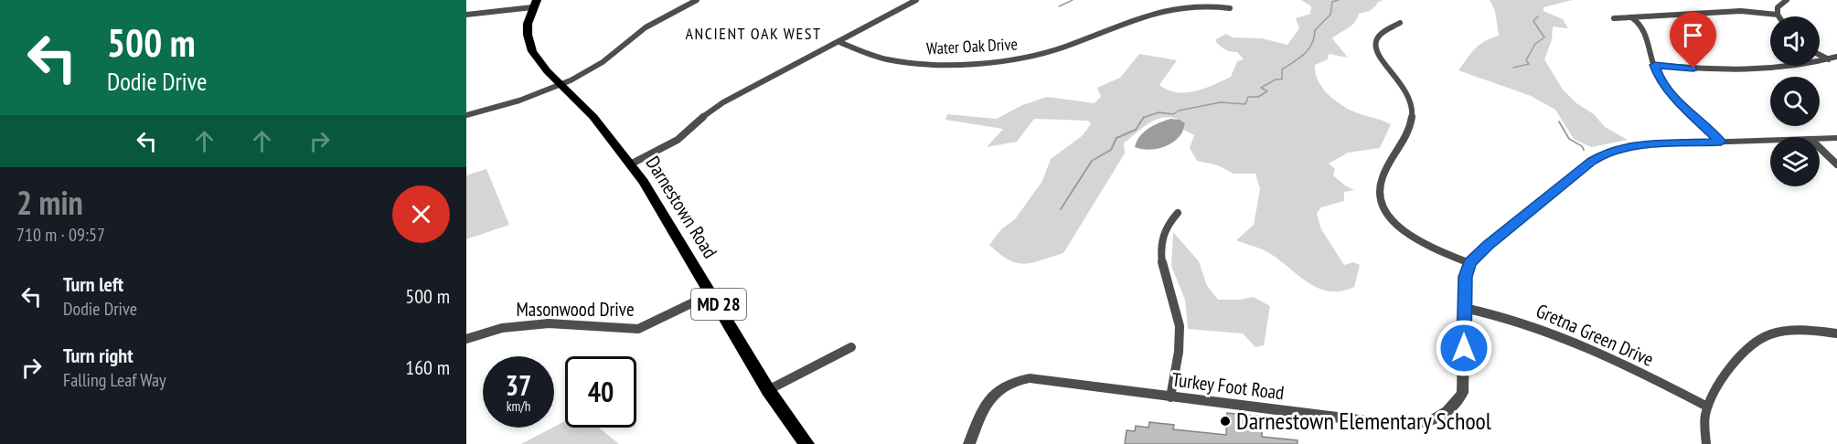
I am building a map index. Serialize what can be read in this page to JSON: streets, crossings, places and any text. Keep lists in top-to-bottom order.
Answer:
{
  "streets": {
    "main road": ["Darnestown Road", "MD 28"],
    "street": [
      "Water Oak Drive",
      "Masonwood Drive",
      "Gretna Green Drive",
      "Turkey Foot Road"
    ]
  },
  "crossings": [
    ["Darnestown Road", "Masonwood Drive"],
    ["Gretna Green Drive", "Turkey Foot Road"]
  ],
  "districts": ["ANCIENT OAK WEST"],
  "places": ["Darnestown Elementary School"],
  "page": {
    "turn": ["500 m", "Dodie Drive"],
    "heading": ["2 min", "710 m · 09:57"],
    "list": [
      {
        "name": "Turn left",
        "note": "Dodie Drive",
        "value": "500 m"
      },
      {
        "name": "Turn right",
        "note": "Falling Leaf Way",
        "value": "160 m"
      }
    ],
    "speed": "37 km/h",
    "limit": "40"
  }
}
